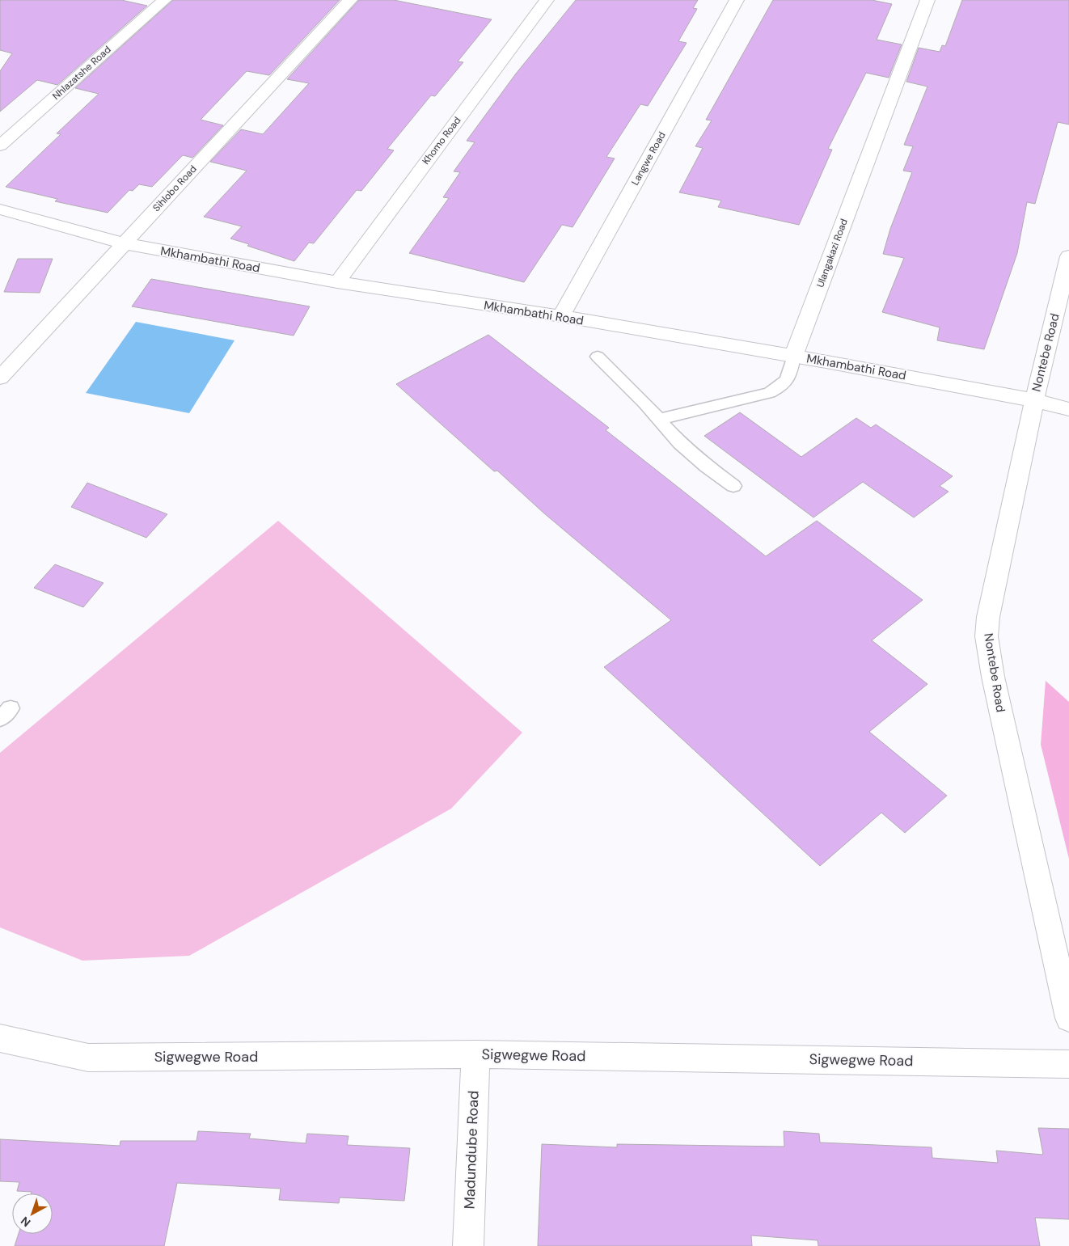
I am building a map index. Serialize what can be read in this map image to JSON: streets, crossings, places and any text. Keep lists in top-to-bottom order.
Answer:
{
  "streets": {
    "street": [
      "Nhlazatshe Road",
      "Khomo Road",
      "Langwe Road",
      "Sihlobo Road",
      "Ulangakazi Road",
      "Mkhambathi Road",
      "Nontebe Road",
      "Sigwegwe Road",
      "Madundube Road"
    ]
  },
  "crossings": [
    ["Khomo Road", "Mkhambathi Road"],
    ["Langwe Road", "Mkhambathi Road"],
    ["Sihlobo Road", "Mkhambathi Road"],
    ["Ulangakazi Road", "Mkhambathi Road"],
    ["Mkhambathi Road", "Nontebe Road"],
    ["Sigwegwe Road", "Madundube Road"]
  ],
  "north": "bottom left"
}
